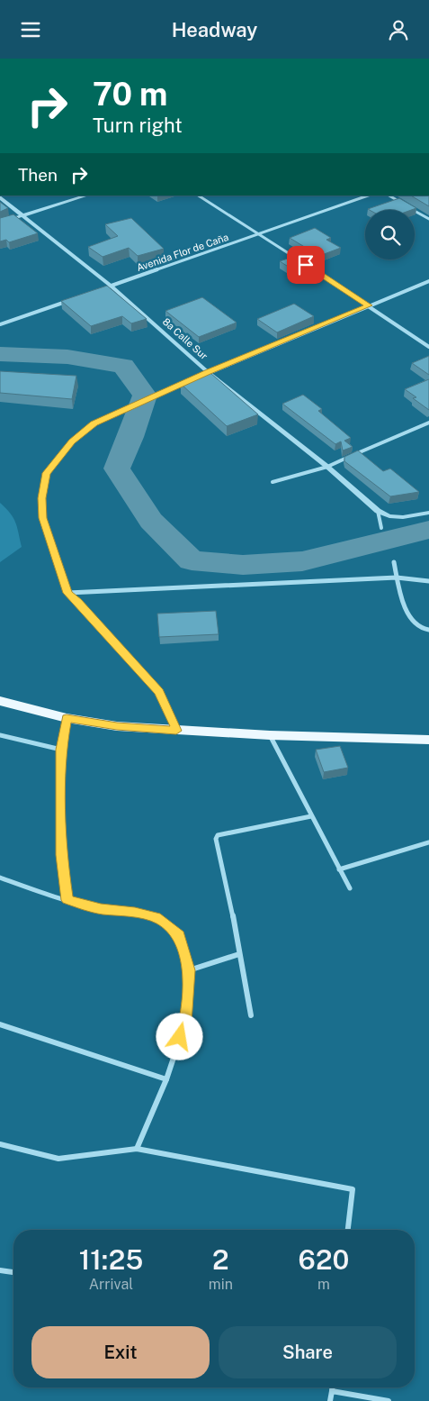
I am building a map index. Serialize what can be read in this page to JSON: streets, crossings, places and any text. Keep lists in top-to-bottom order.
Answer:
{
  "streets": {
    "street": ["Avenida Flor de Caña", "8a Calle Sur"]
  },
  "crossings": [
    ["Avenida Flor de Caña", "8a Calle Sur"]
  ],
  "page": {
    "header": "Headway",
    "turn": ["70 m", "Turn right"],
    "then": "Then",
    "eta": [
      "11:25",
      "Arrival",
      "2",
      "min",
      "620",
      "m"
    ],
    "buttons": ["Exit", "Share"]
  }
}
